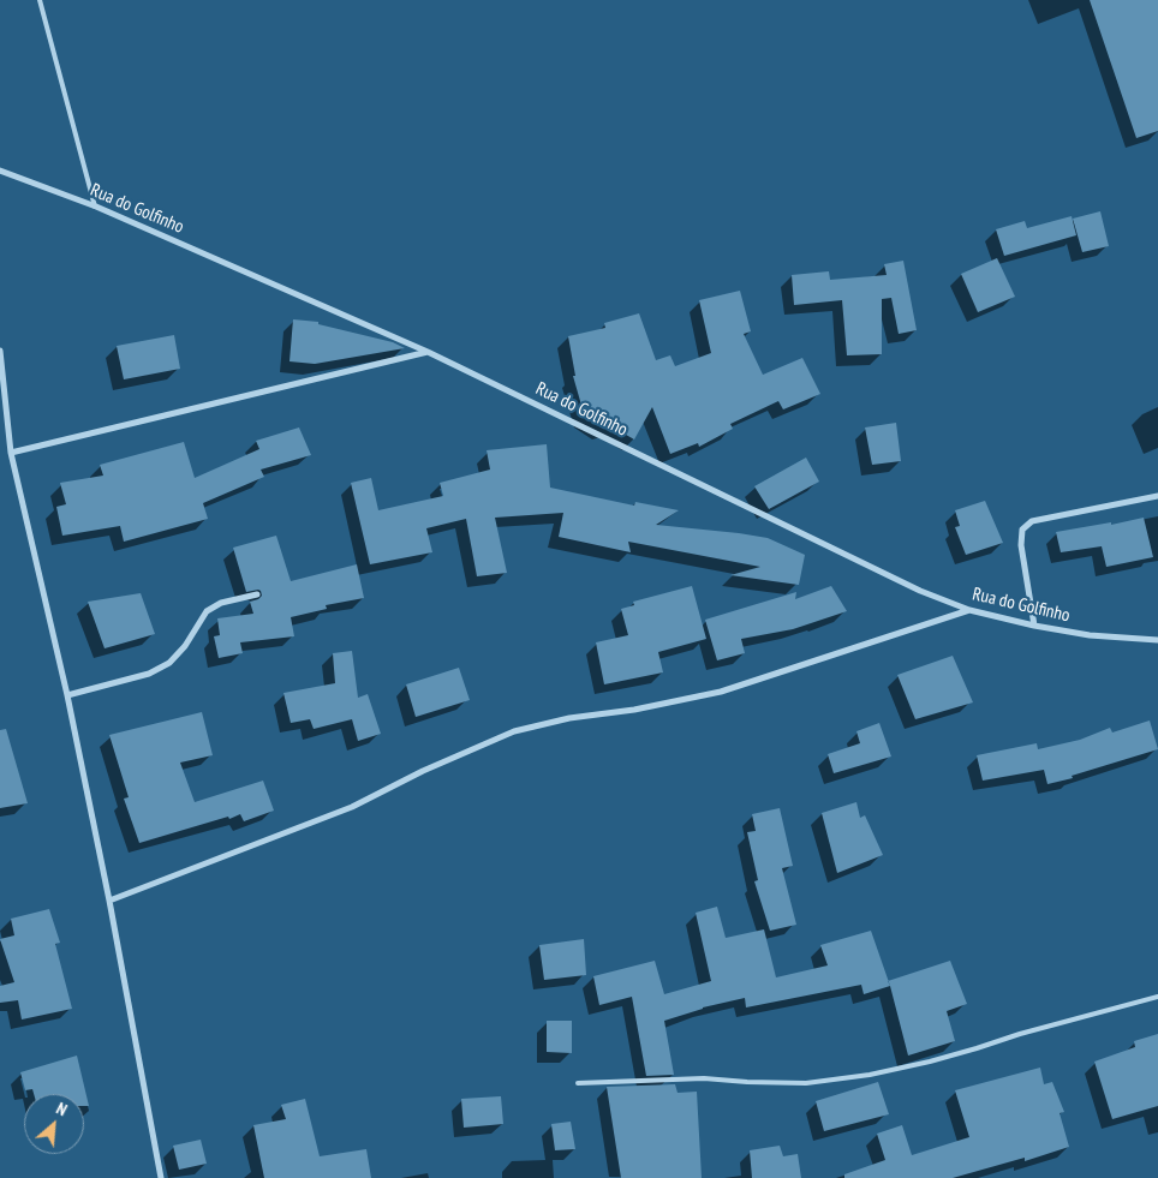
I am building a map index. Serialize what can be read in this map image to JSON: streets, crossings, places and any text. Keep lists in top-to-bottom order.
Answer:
{
  "streets": {
    "street": ["Rua do Golfinho"]
  },
  "north": "top right"
}
